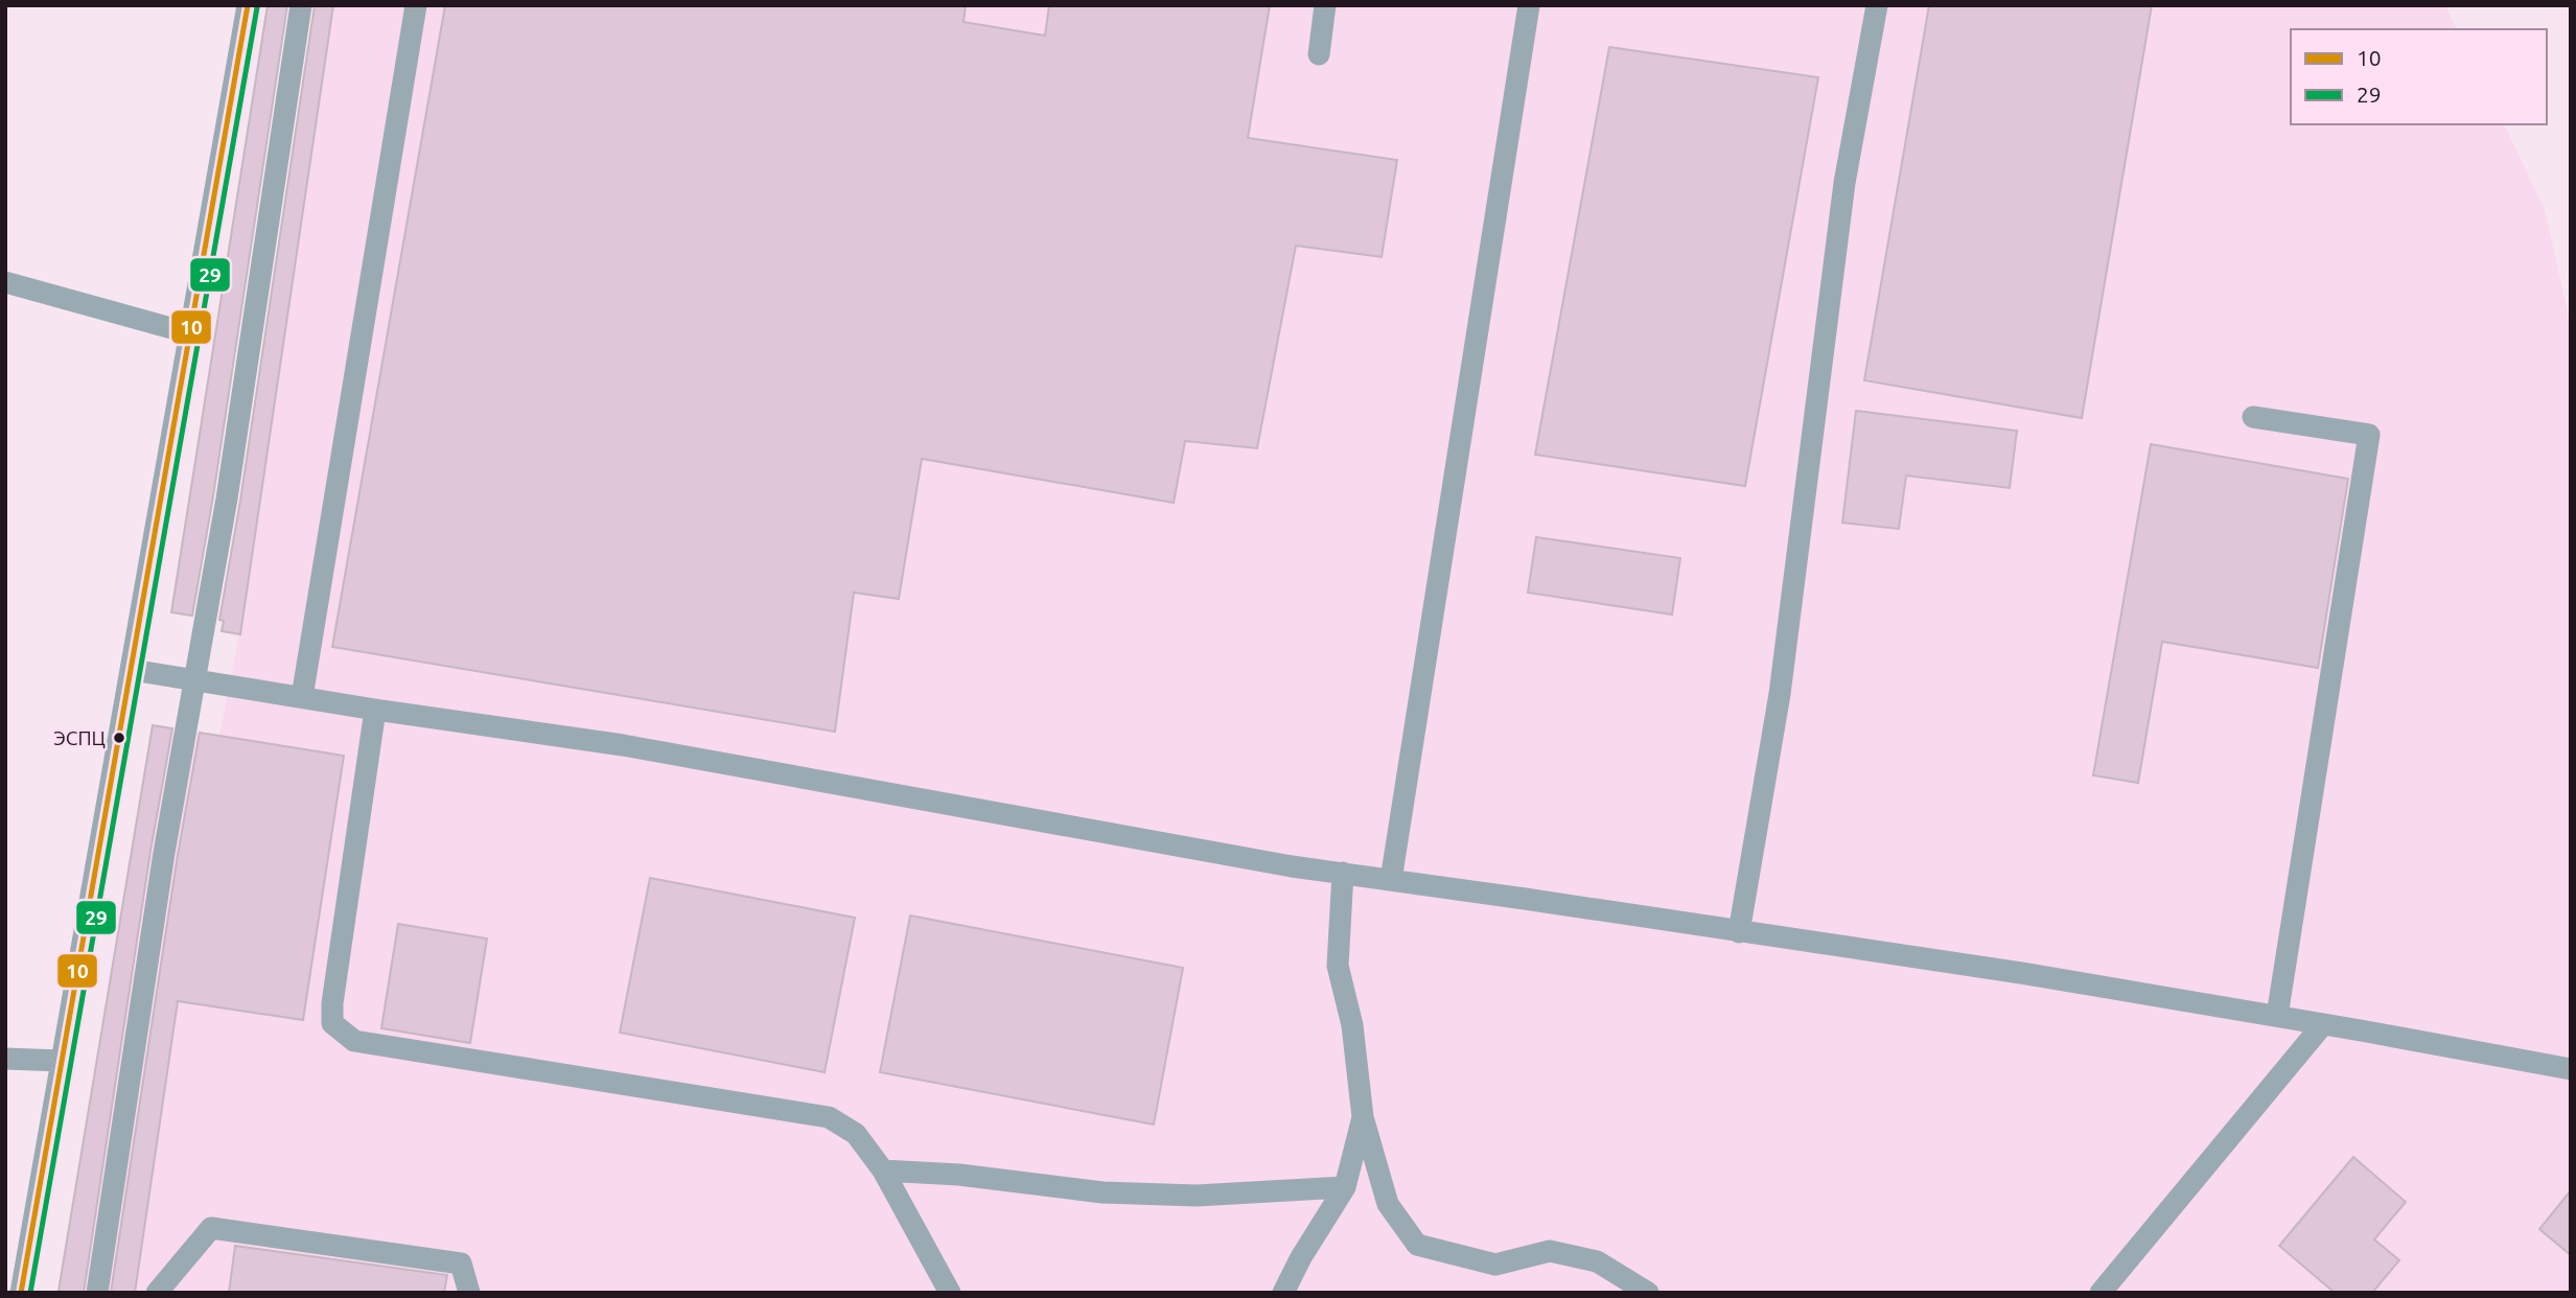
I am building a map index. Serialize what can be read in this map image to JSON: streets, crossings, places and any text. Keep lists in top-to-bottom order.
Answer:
{
  "places": ["ЭСПЦ"],
  "lines": ["transit line 10", "transit line 29"],
  "legend": ["10", "29"]
}
